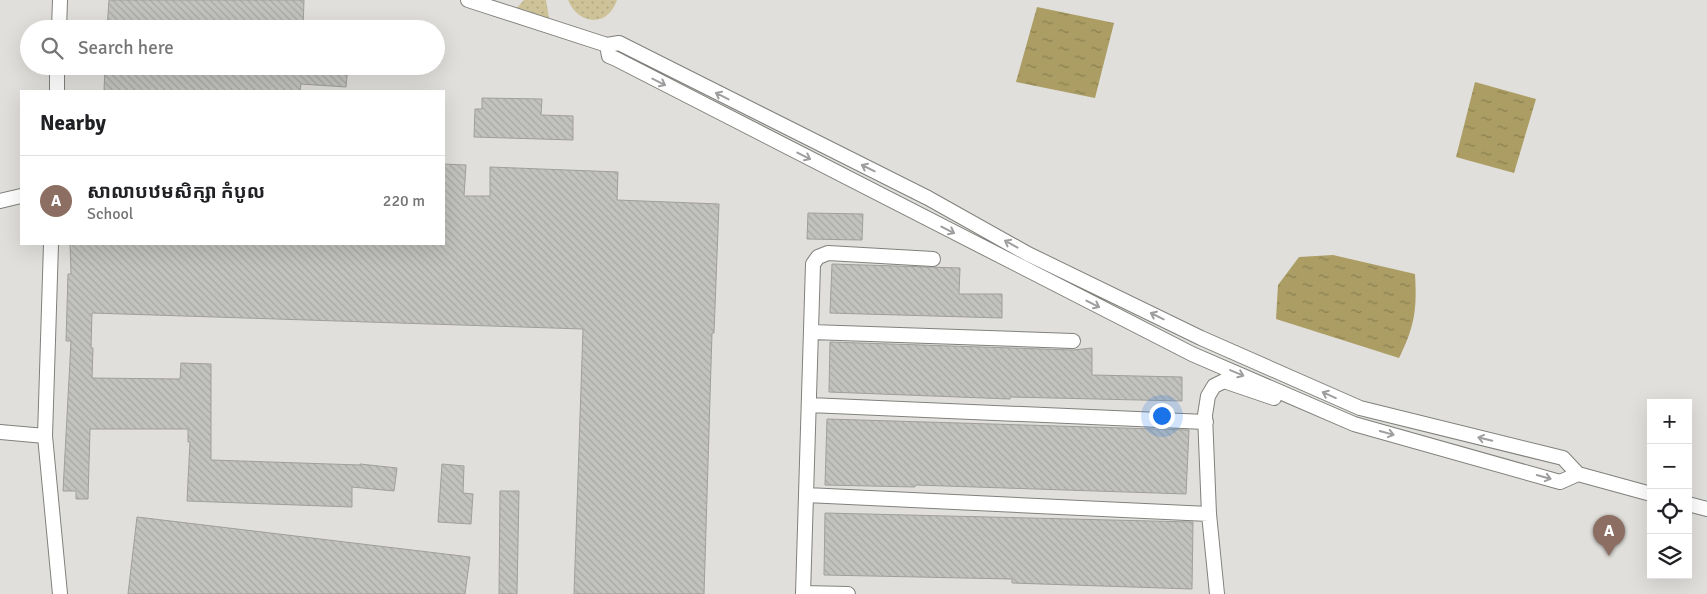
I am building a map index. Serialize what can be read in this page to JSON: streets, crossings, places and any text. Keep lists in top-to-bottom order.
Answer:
{
  "page": {
    "search": "Search here",
    "heading": "Nearby",
    "list": [
      {
        "mark": "A",
        "name": "សាលាបឋមសិក្សា កំបូល",
        "note": "School",
        "value": "220 m"
      }
    ],
    "map_buttons": ["+", "−"],
    "pins": "A"
  }
}
